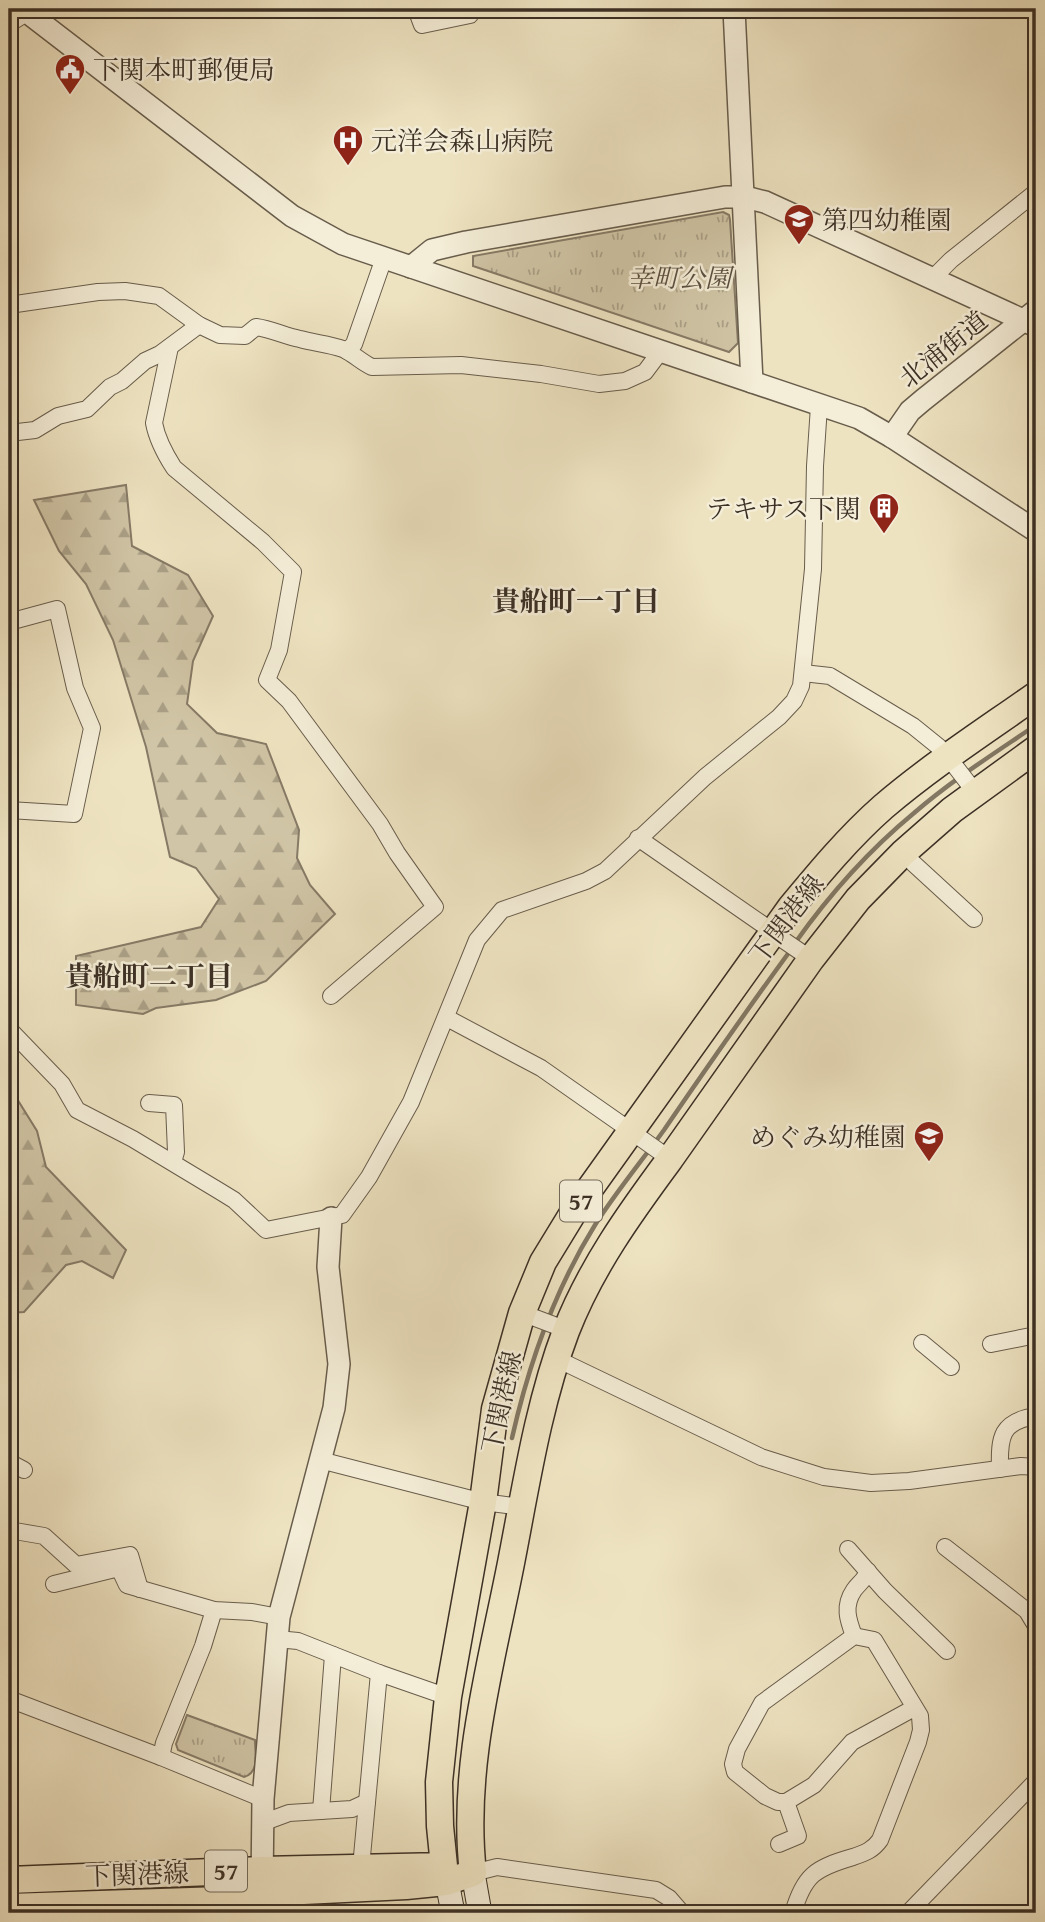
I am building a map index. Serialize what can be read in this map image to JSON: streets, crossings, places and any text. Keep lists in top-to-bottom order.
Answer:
{
  "streets": {
    "main road": ["下関港線", "57"],
    "street": ["北浦街道"]
  },
  "districts": ["貴船町一丁目", "貴船町二丁目"],
  "parks": ["幸町公園"],
  "places": {
    "public building": ["下関本町郵便局"],
    "hospital": ["元洋会森山病院"],
    "school or university": ["第四幼稚園", "めぐみ幼稚園"],
    "building": ["テキサス下関"]
  }
}
